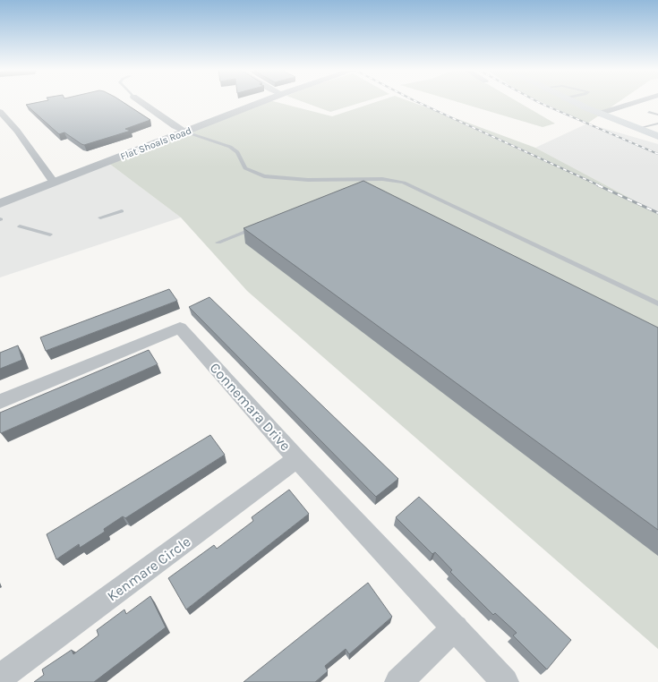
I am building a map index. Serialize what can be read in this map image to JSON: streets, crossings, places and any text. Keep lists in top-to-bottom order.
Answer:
{
  "streets": {
    "street": ["Flat Shoals Road", "Connemara Drive", "Kenmare Circle"]
  },
  "crossings": [
    ["Connemara Drive", "Kenmare Circle"]
  ]
}
